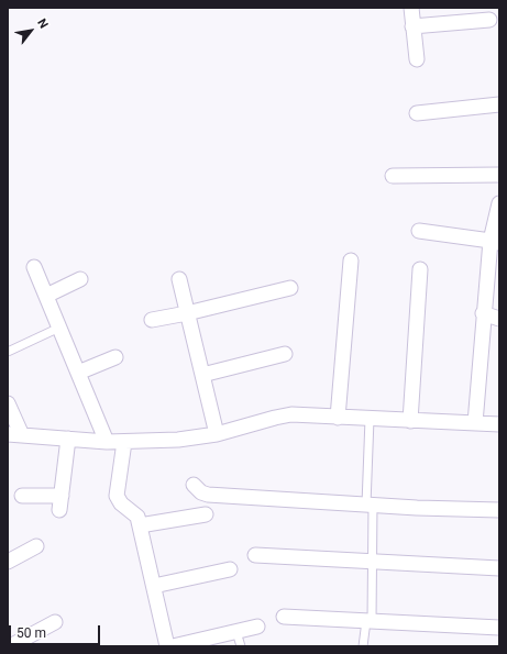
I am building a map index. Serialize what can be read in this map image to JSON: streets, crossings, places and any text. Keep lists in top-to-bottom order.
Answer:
{
  "scale_bar": "50 m",
  "north": "top right"
}
